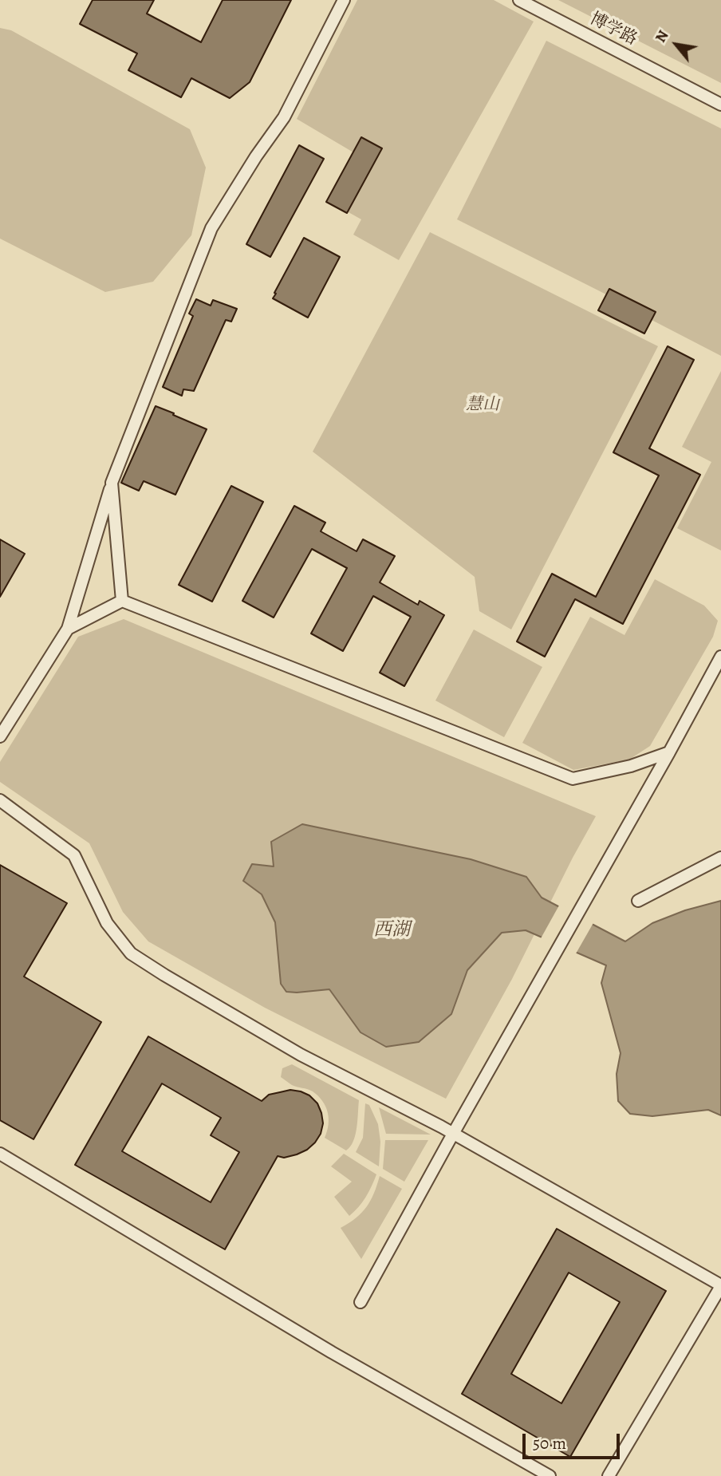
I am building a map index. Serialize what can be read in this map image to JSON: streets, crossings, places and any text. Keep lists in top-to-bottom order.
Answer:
{
  "streets": {
    "street": ["博学路"]
  },
  "water": ["西湖"],
  "parks": ["慧山"],
  "scale_bar": "50 m",
  "north": "top left"
}
